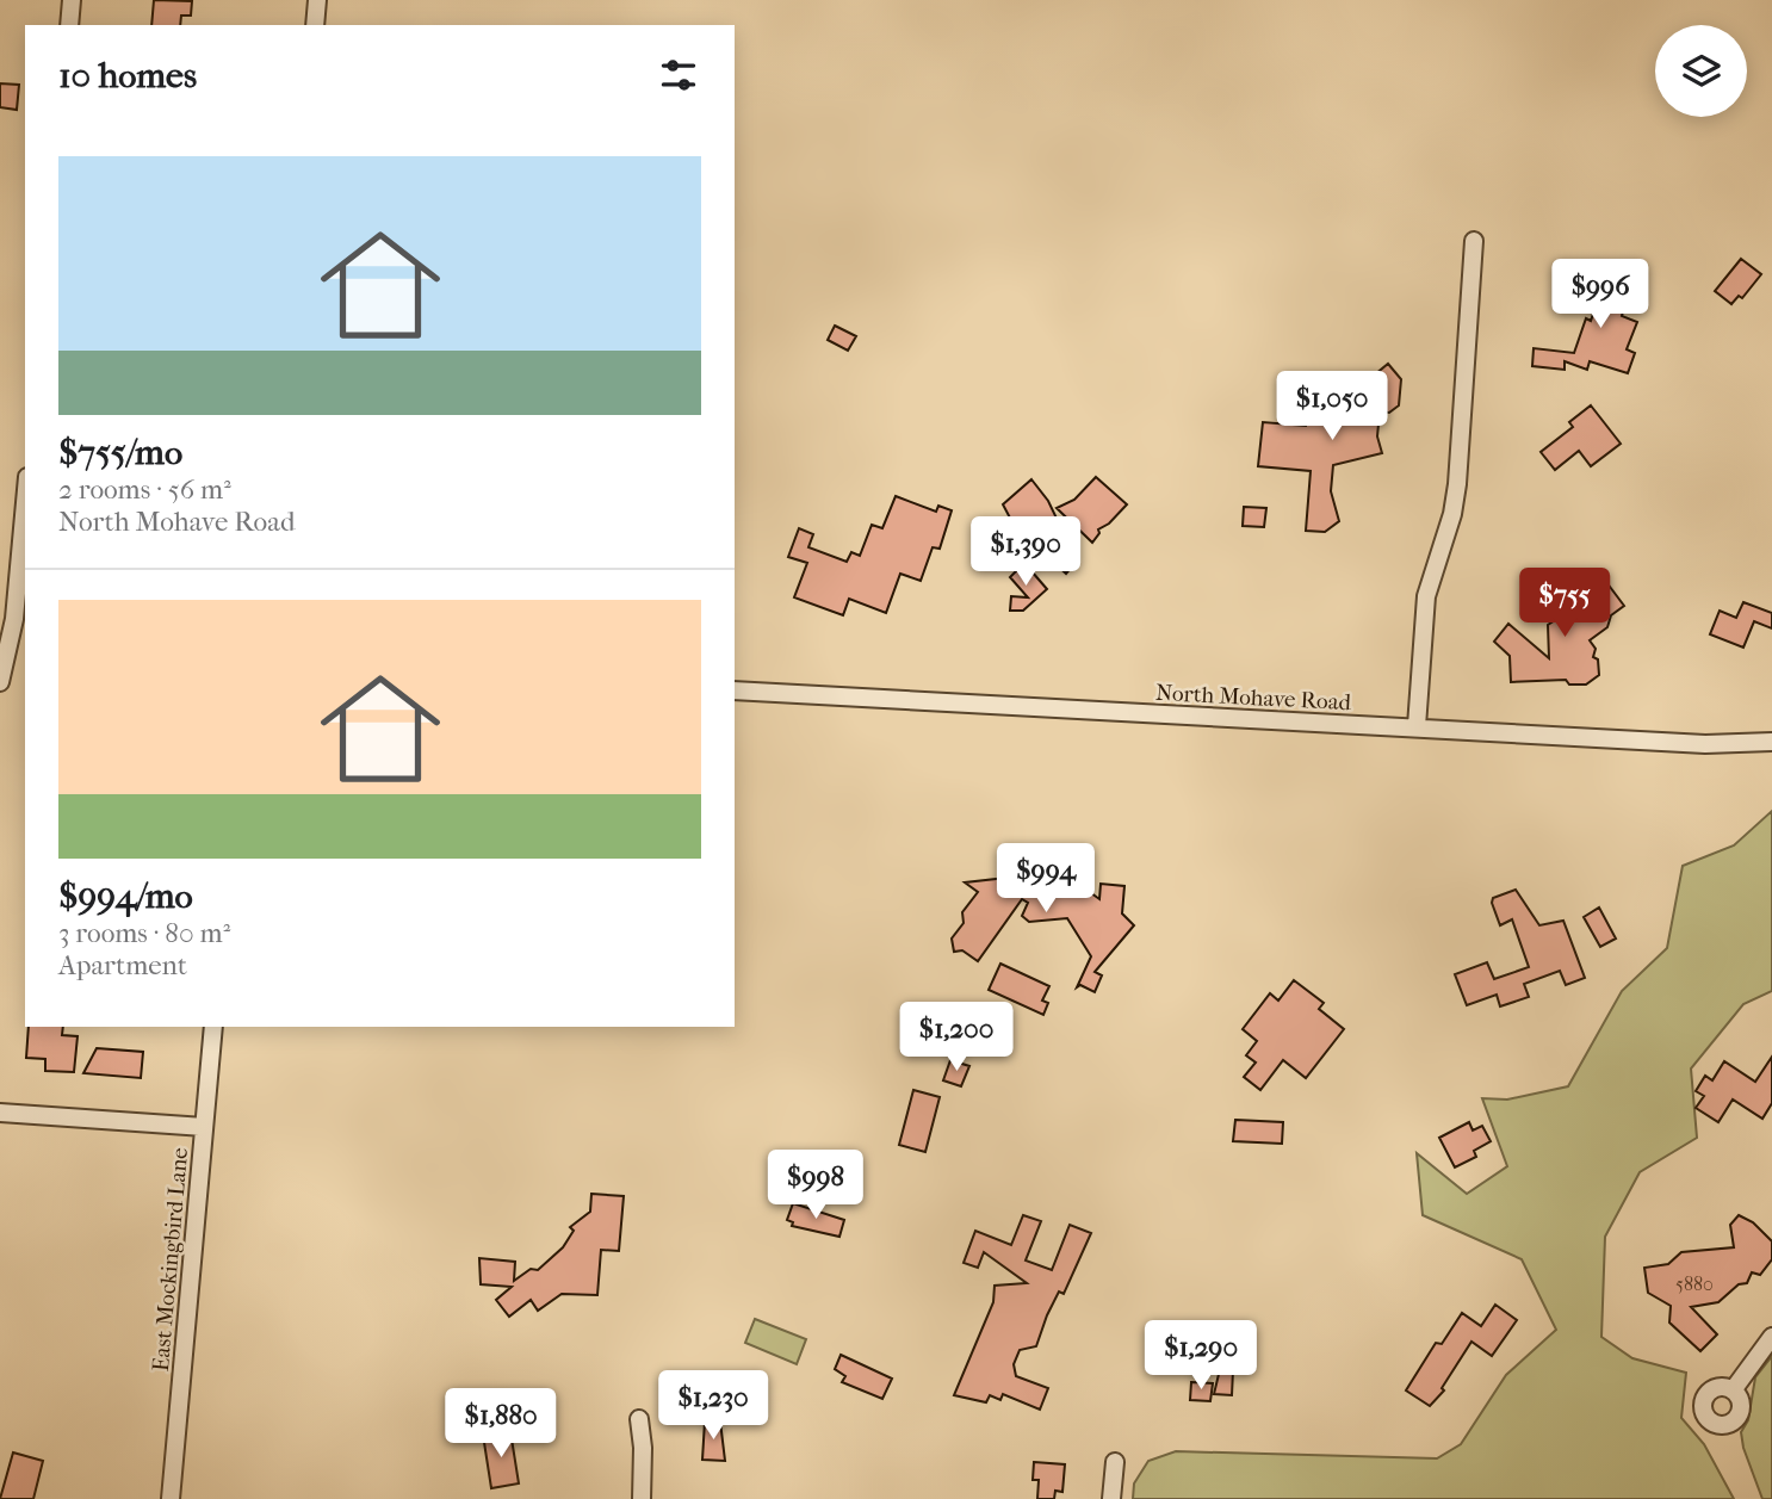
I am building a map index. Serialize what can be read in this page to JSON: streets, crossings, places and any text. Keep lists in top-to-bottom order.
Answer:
{
  "streets": {
    "street": ["North Mohave Road", "East Mockingbird Lane"]
  },
  "house_numbers": ["5880"],
  "page": {
    "heading": "10 homes",
    "list": [
      {
        "name": "$755/mo",
        "note": "2 rooms · 56 m² · North Mohave Road"
      },
      {
        "name": "$994/mo",
        "note": "3 rooms · 80 m² · Apartment"
      }
    ],
    "price": [
      "$996",
      "$1,050",
      "$1,390",
      "$755",
      "$994",
      "$1,200",
      "$998",
      "$1,290",
      "$1,230",
      "$1,880"
    ]
  }
}
